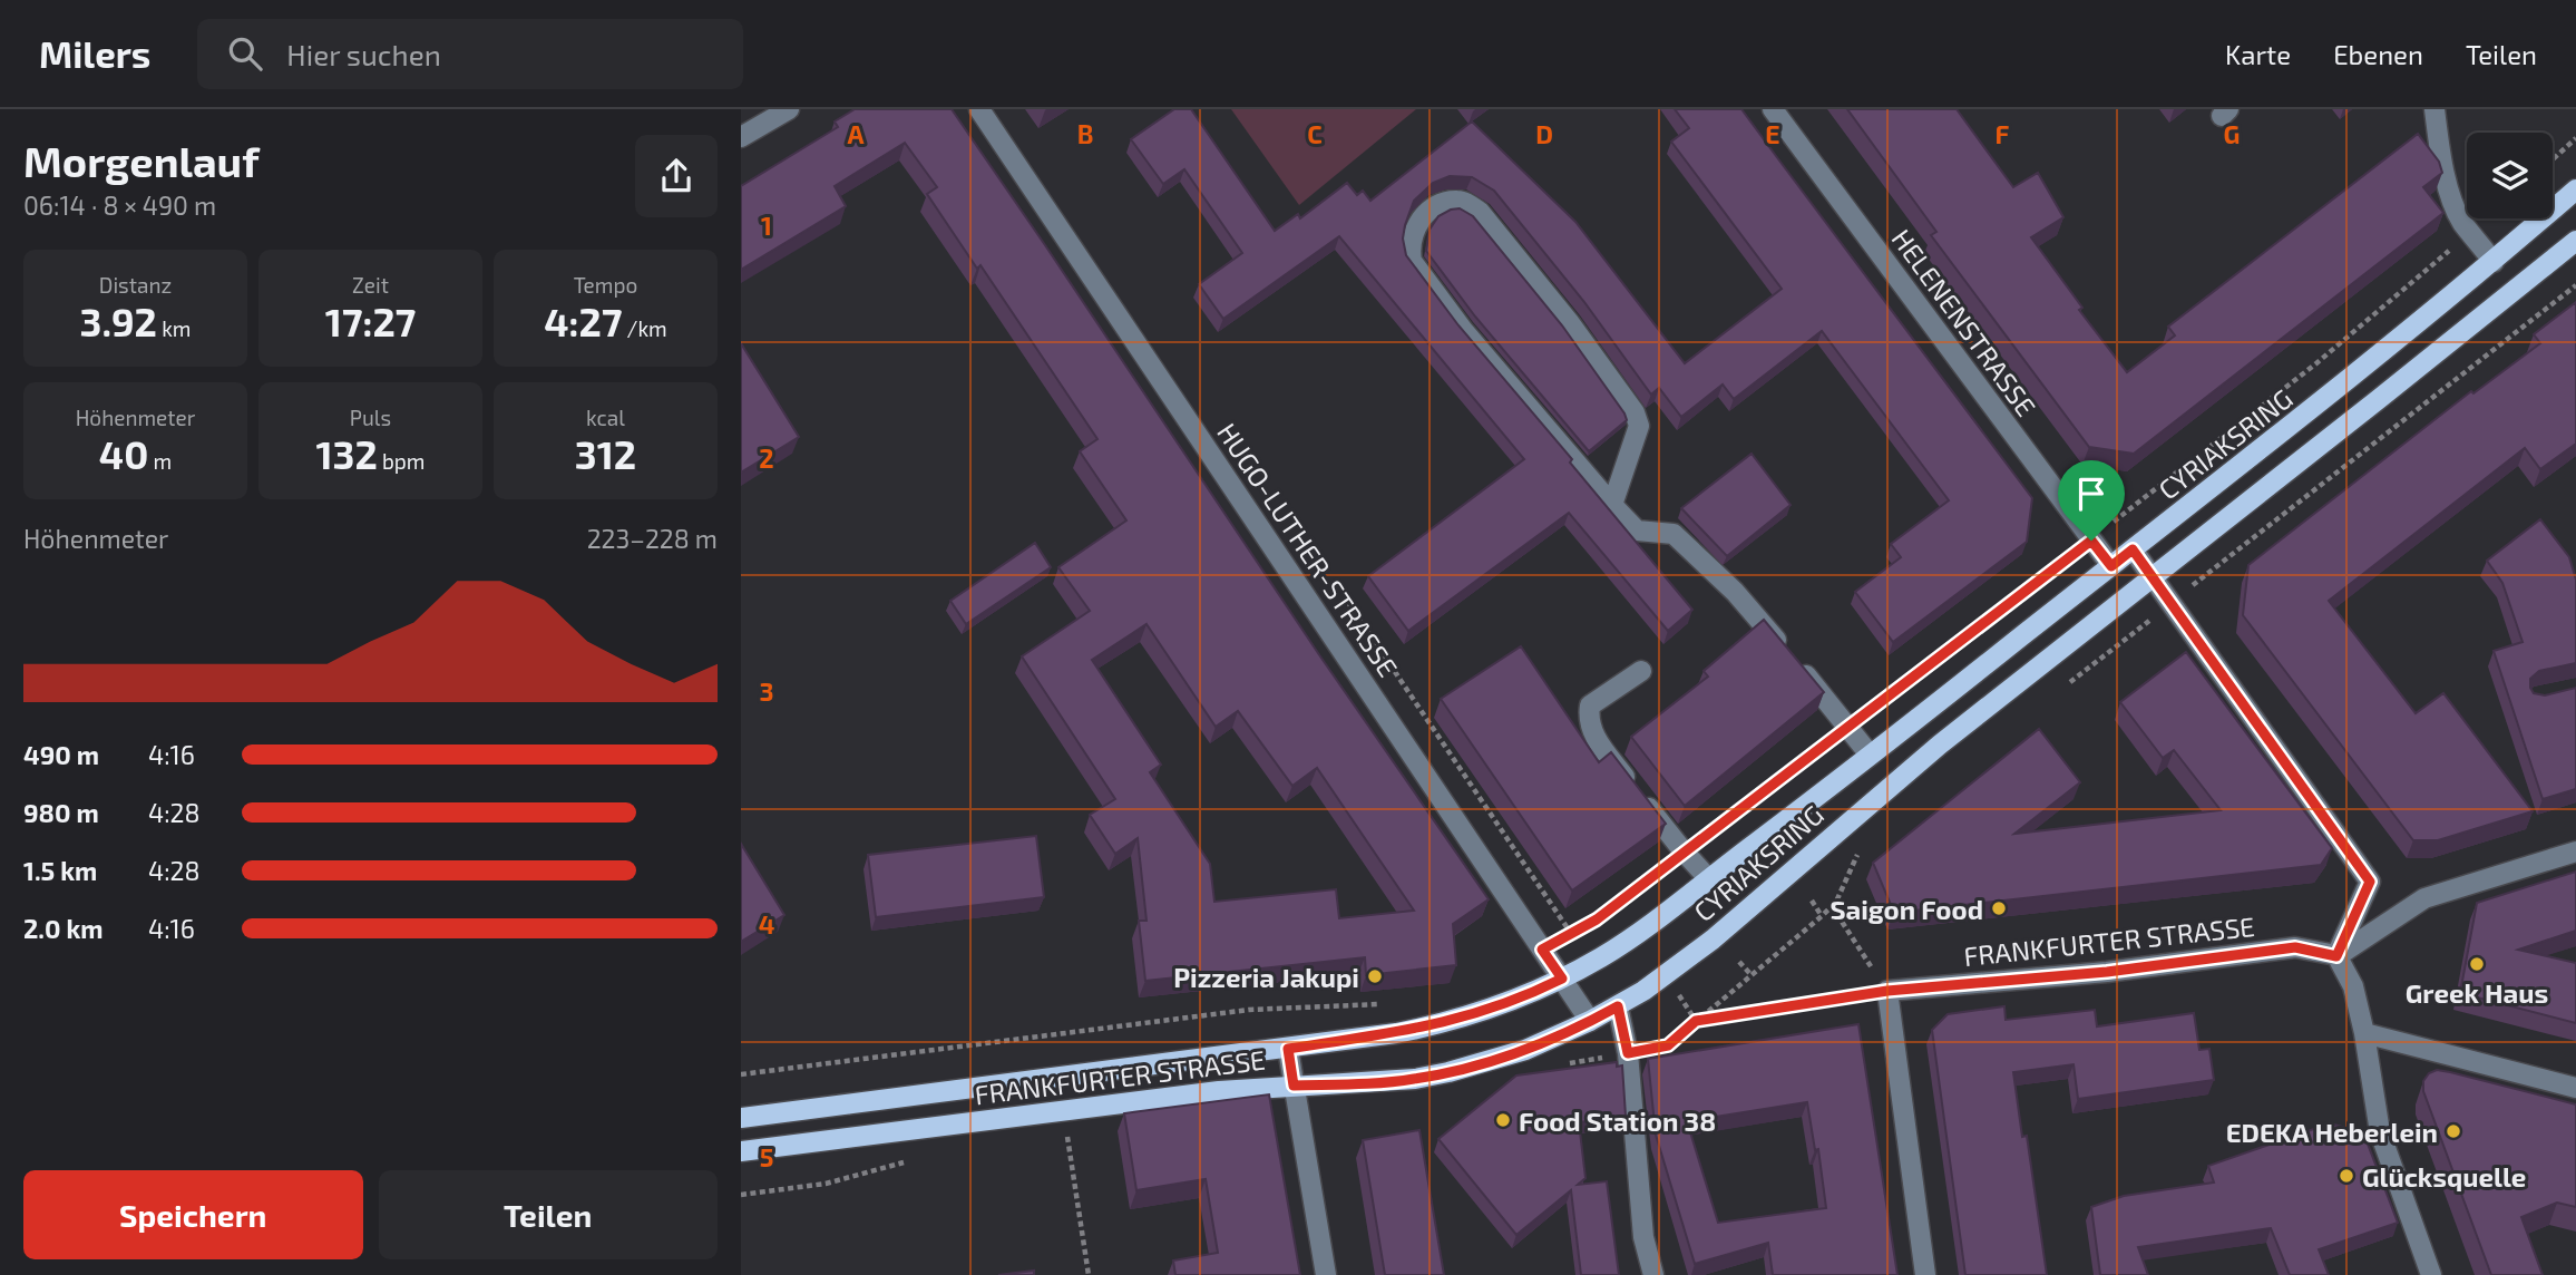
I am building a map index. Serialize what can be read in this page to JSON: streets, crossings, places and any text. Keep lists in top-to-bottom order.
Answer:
{
  "streets": {
    "main road": ["CYRIAKSRING", "FRANKFURTER STRASSE"],
    "street": ["HELENENSTRASSE", "HUGO-LUTHER-STRASSE"]
  },
  "crossings": [
    ["HELENENSTRASSE", "CYRIAKSRING"],
    ["CYRIAKSRING", "HUGO-LUTHER-STRASSE"],
    ["CYRIAKSRING", "FRANKFURTER STRASSE"],
    ["HUGO-LUTHER-STRASSE", "FRANKFURTER STRASSE"]
  ],
  "places": [
    "Saigon Food",
    "Greek Haus",
    "Pizzeria Jakupi",
    "Food Station 38",
    "EDEKA Heberlein",
    "Glücksquelle"
  ],
  "page": {
    "header": "Milers",
    "search": "Hier suchen",
    "nav": ["Karte", "Ebenen", "Teilen"],
    "heading": ["Morgenlauf", "06:14 · 8 × 490 m"],
    "stats": [
      ["Distanz", "3.92 km"],
      ["Zeit", "17:27"],
      ["Tempo", "4:27 /km"],
      ["Höhenmeter", "40 m"],
      ["Puls", "132 bpm"],
      ["kcal", "312"]
    ],
    "chart": ["Höhenmeter", "223–228 m"],
    "list": [
      {
        "name": "490 m",
        "note": "4:16"
      },
      {
        "name": "980 m",
        "note": "4:28"
      },
      {
        "name": "1.5 km",
        "note": "4:28"
      },
      {
        "name": "2.0 km",
        "note": "4:16"
      }
    ],
    "buttons": ["Speichern", "Teilen"]
  },
  "grid": {
    "columns": [
      "A",
      "B",
      "C",
      "D",
      "E",
      "F",
      "G"
    ],
    "rows": [
      "1",
      "2",
      "3",
      "4",
      "5"
    ]
  }
}
